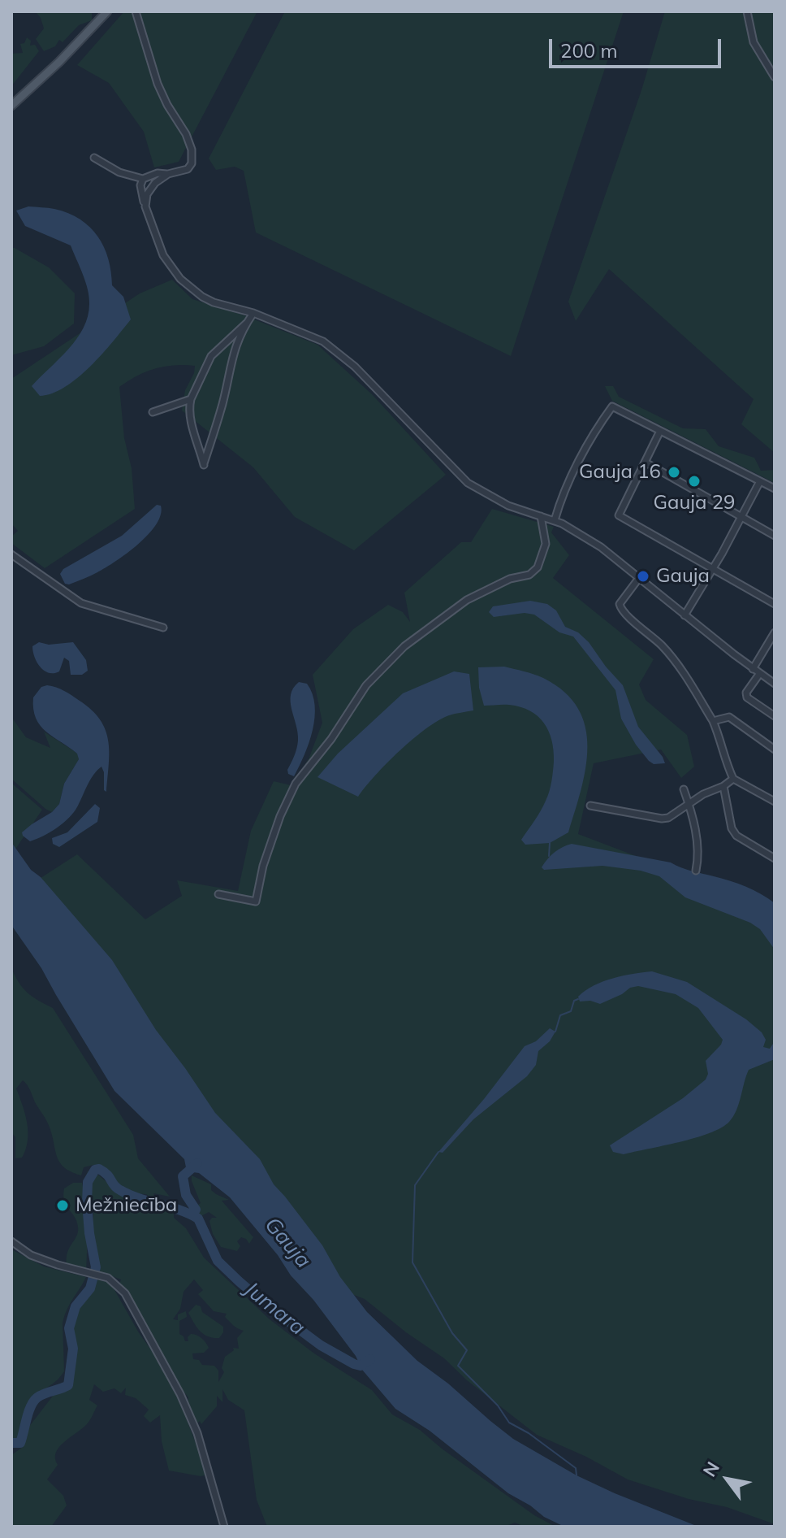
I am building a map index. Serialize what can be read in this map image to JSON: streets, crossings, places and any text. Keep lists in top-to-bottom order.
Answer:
{
  "water": ["Gauja", "Jumara"],
  "places": [
    "Gauja 16",
    "Gauja 29",
    "Gauja",
    "Mežniecība"
  ],
  "scale_bar": "200 m",
  "north": "top left"
}
